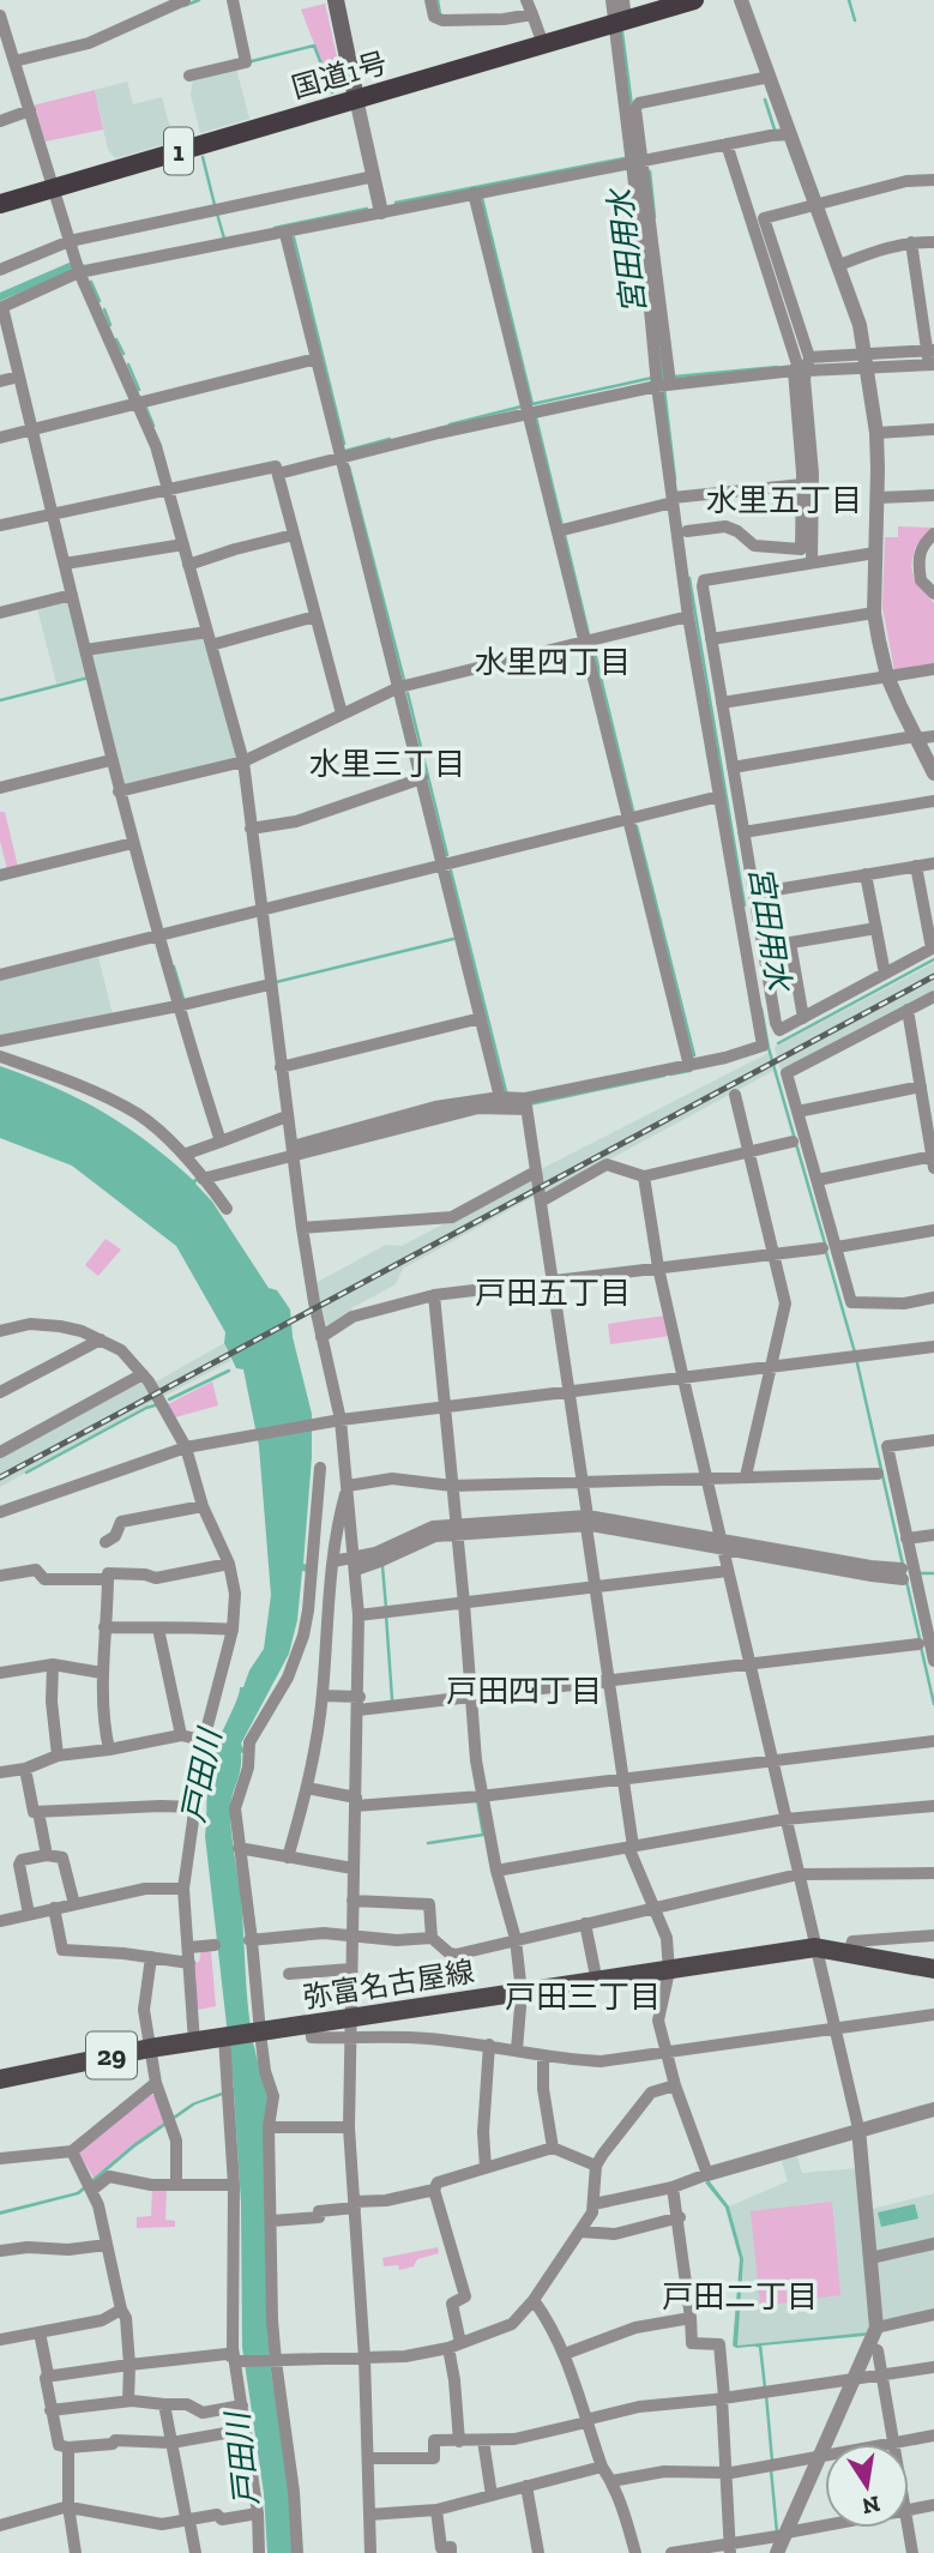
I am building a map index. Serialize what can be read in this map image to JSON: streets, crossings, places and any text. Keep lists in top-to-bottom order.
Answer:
{
  "streets": {
    "highway": ["国道1号", "1"],
    "main road": ["弥富名古屋線", "29"]
  },
  "districts": [
    "水里五丁目",
    "水里四丁目",
    "水里三丁目",
    "戸田五丁目",
    "戸田四丁目",
    "戸田三丁目",
    "戸田二丁目"
  ],
  "water": ["宮田用水", "戸田川"],
  "north": "bottom"
}
